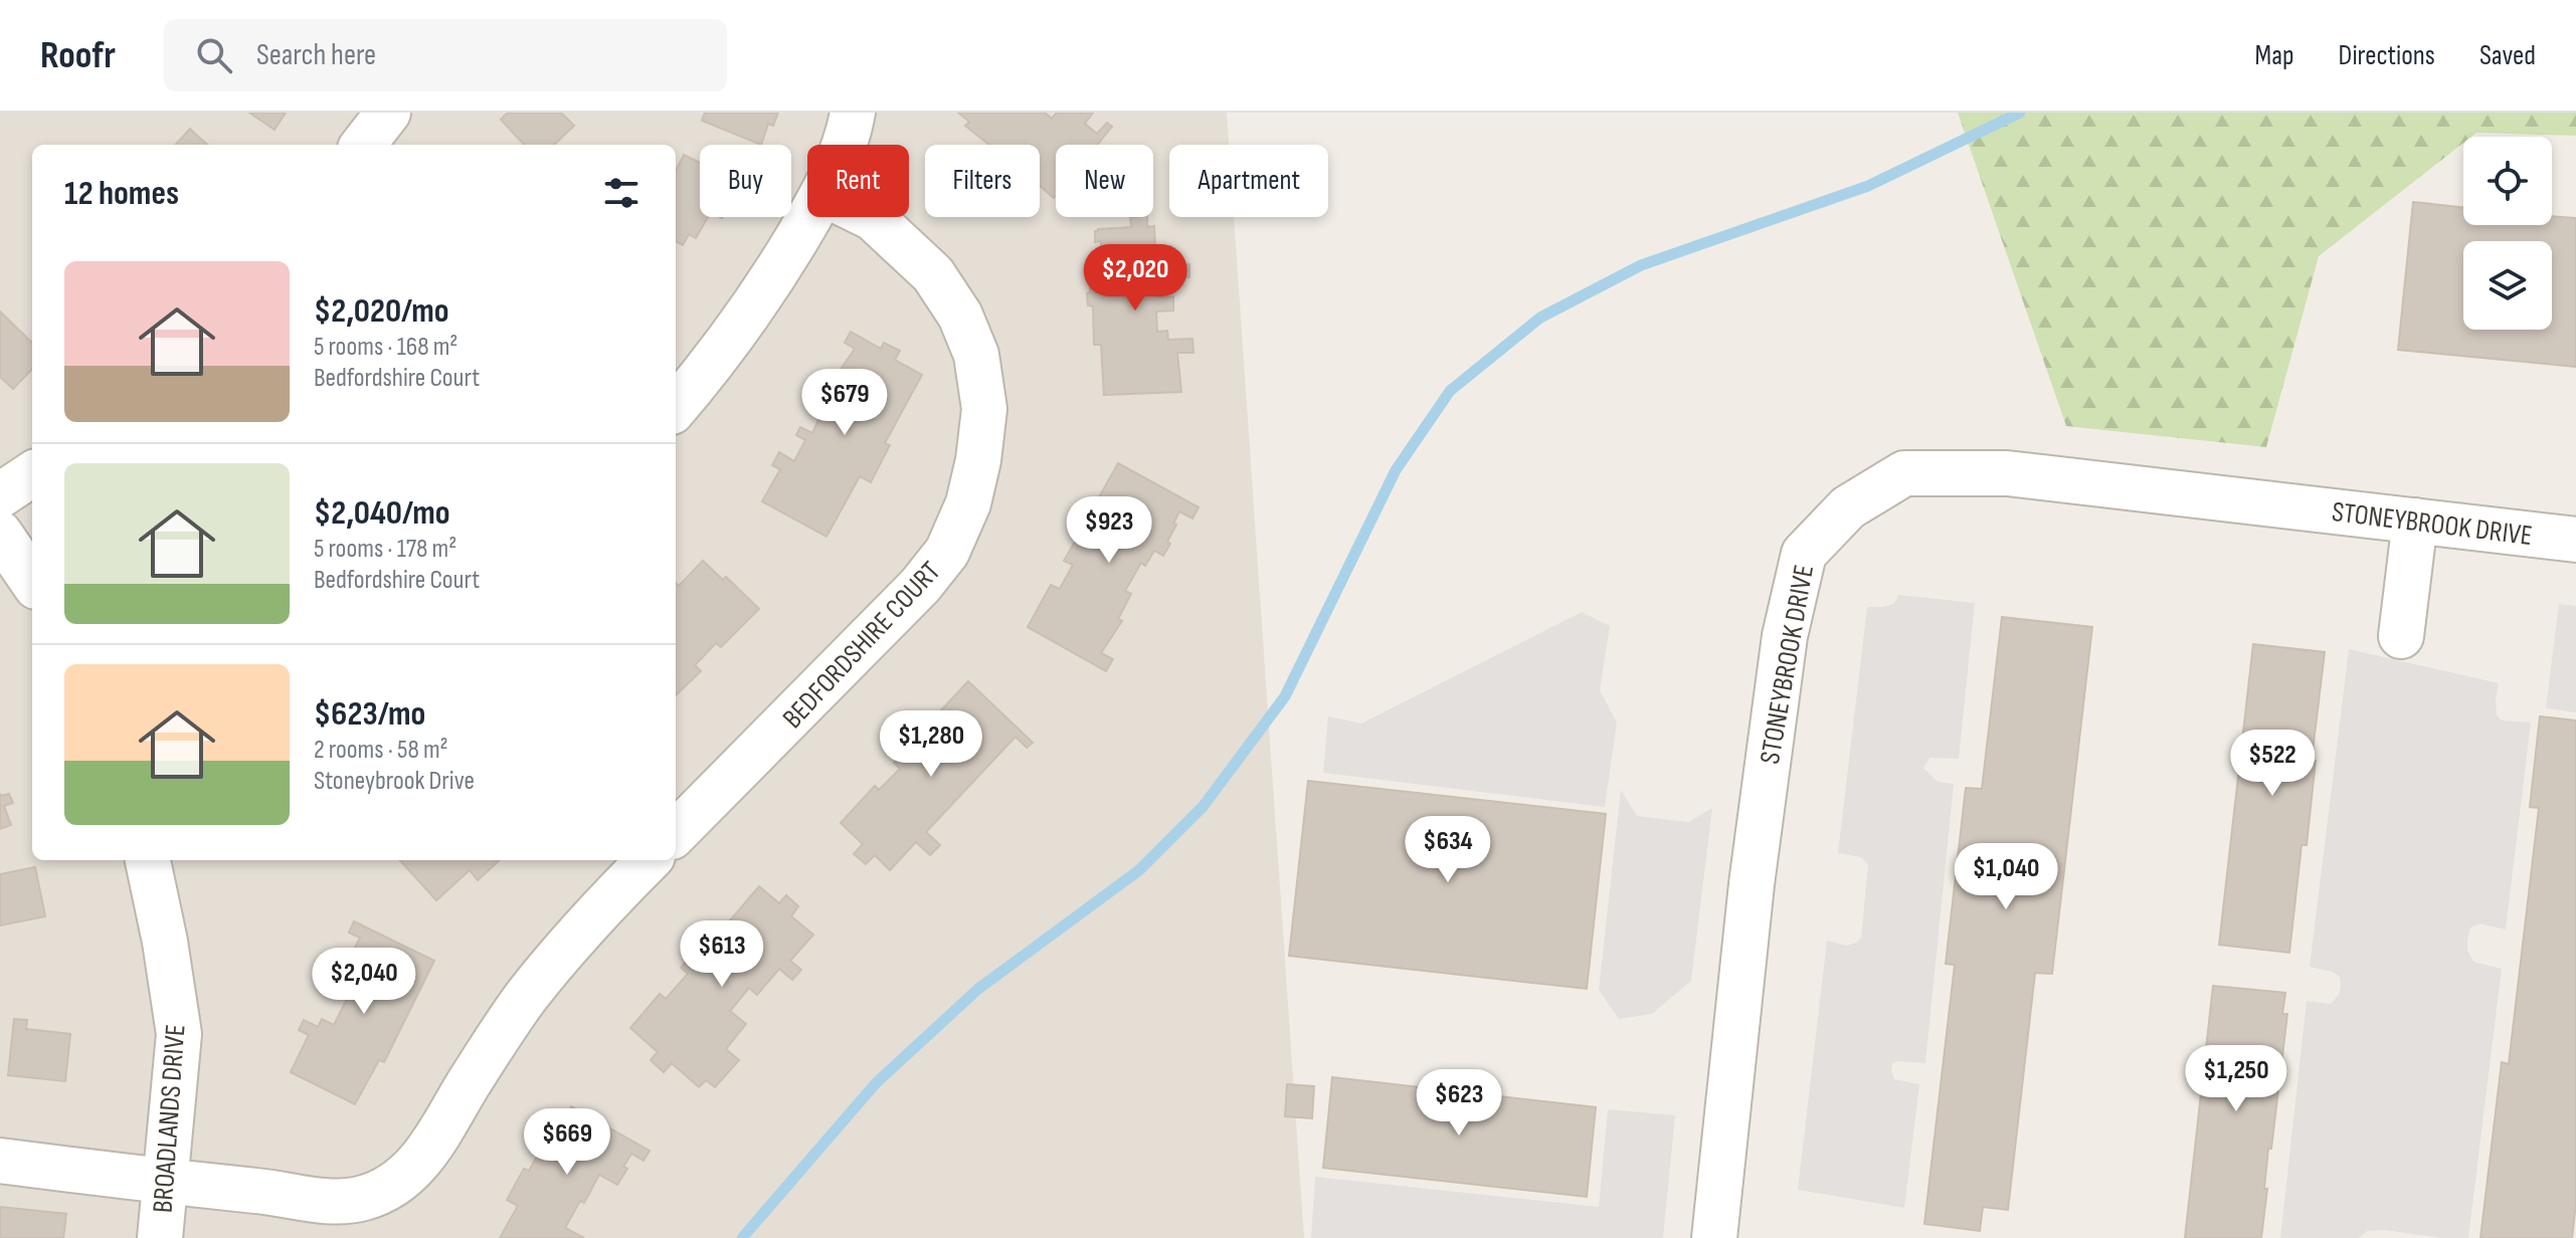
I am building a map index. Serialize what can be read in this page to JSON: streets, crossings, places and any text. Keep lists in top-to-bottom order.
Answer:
{
  "streets": {
    "street": ["STONEYBROOK DRIVE", "BEDFORDSHIRE COURT", "BROADLANDS DRIVE"]
  },
  "page": {
    "header": "Roofr",
    "search": "Search here",
    "nav": ["Map", "Directions", "Saved"],
    "chip": [
      "Buy",
      "Rent",
      "Filters",
      "New",
      "Apartment"
    ],
    "heading": "12 homes",
    "list": [
      {
        "name": "$2,020/mo",
        "note": "5 rooms · 168 m² · Bedfordshire Court"
      },
      {
        "name": "$2,040/mo",
        "note": "5 rooms · 178 m² · Bedfordshire Court"
      },
      {
        "name": "$623/mo",
        "note": "2 rooms · 58 m² · Stoneybrook Drive"
      }
    ],
    "price": [
      "$2,020",
      "$679",
      "$923",
      "$1,280",
      "$522",
      "$634",
      "$1,040",
      "$613",
      "$2,040",
      "$1,250",
      "$623",
      "$669"
    ]
  }
}
